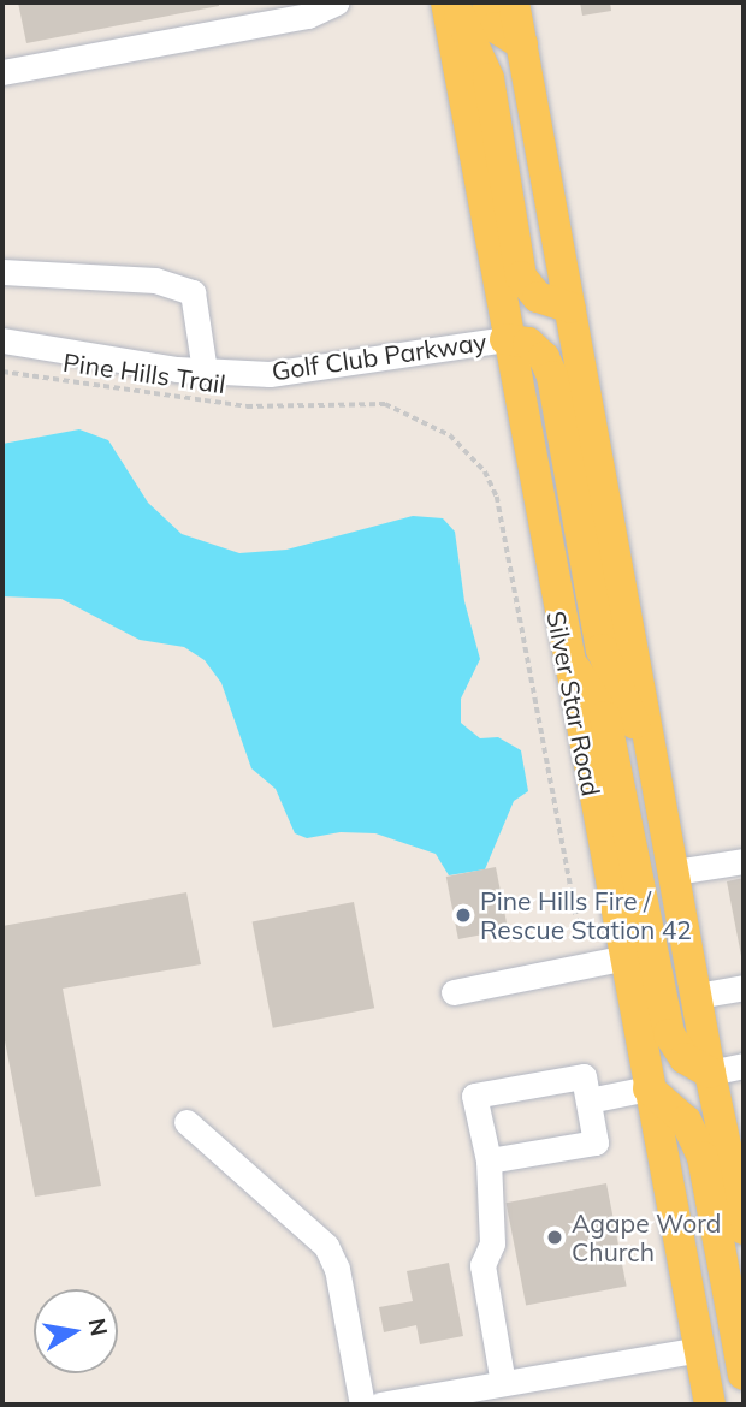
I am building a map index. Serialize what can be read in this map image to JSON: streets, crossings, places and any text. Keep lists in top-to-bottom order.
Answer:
{
  "streets": {
    "main road": ["Silver Star Road"],
    "street": ["Golf Club Parkway"],
    "path": ["Pine Hills Trail"]
  },
  "crossings": [
    ["Golf Club Parkway", "Silver Star Road"]
  ],
  "places": ["Pine Hills Fire / Rescue Station 42", "Agape Word Church"],
  "north": "right"
}
